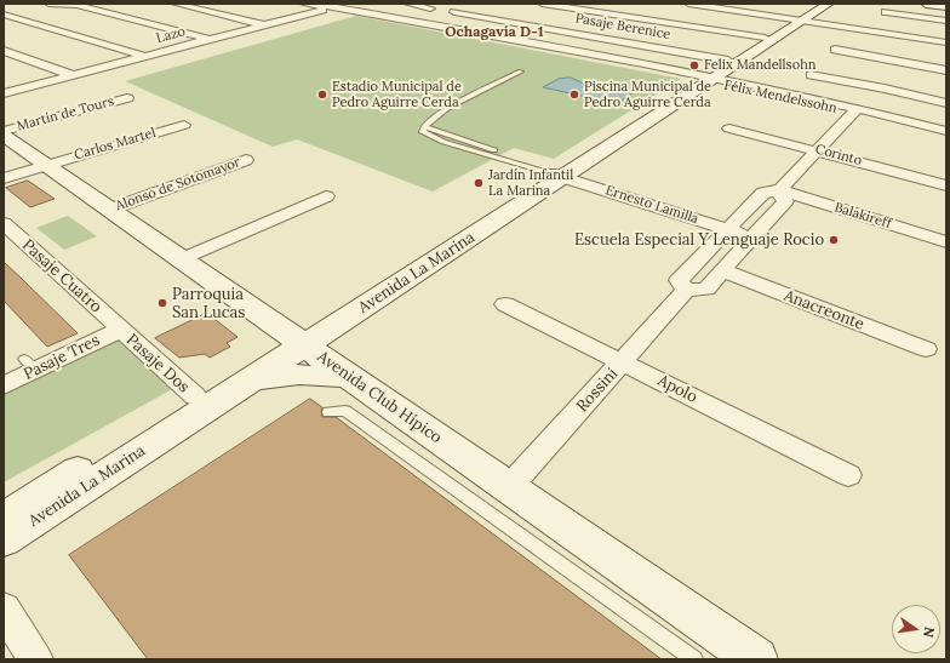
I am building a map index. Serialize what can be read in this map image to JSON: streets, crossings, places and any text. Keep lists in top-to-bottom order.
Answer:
{
  "streets": {
    "street": [
      "Pasaje Berenice",
      "Lazo",
      "Félix Mendelssohn",
      "Martín de Tours",
      "Carlos Martel",
      "Corinto",
      "Alonso de Sotomayor",
      "Ernesto Lamilla",
      "Balakireff",
      "Avenida La Marina",
      "Pasaje Cuatro",
      "Anacreonte",
      "Pasaje Tres",
      "Pasaje Dos",
      "Apolo",
      "Rossini",
      "Avenida Club Hípico"
    ]
  },
  "crossings": [
    ["Pasaje Berenice", "Avenida La Marina"],
    ["Lazo", "Félix Mendelssohn"],
    ["Félix Mendelssohn", "Avenida La Marina"],
    ["Carlos Martel", "Avenida Club Hípico"],
    ["Alonso de Sotomayor", "Avenida Club Hípico"],
    ["Ernesto Lamilla", "Avenida La Marina"],
    ["Avenida La Marina", "Pasaje Dos"],
    ["Avenida La Marina", "Avenida Club Hípico"],
    ["Pasaje Cuatro", "Pasaje Tres"],
    ["Pasaje Cuatro", "Pasaje Dos"],
    ["Pasaje Tres", "Pasaje Dos"],
    ["Apolo", "Rossini"],
    ["Rossini", "Avenida Club Hípico"]
  ],
  "districts": ["Ochagavía D-1"],
  "places": [
    "Felix Mandellsohn",
    "Estadio Municipal de Pedro Aguirre Cerda",
    "Piscina Municipal de Pedro Aguirre Cerda",
    "Jardín Infantil La Marina",
    "Escuela Especial Y Lenguaje Rocio",
    "Parroquia San Lucas"
  ],
  "north": "right"
}
